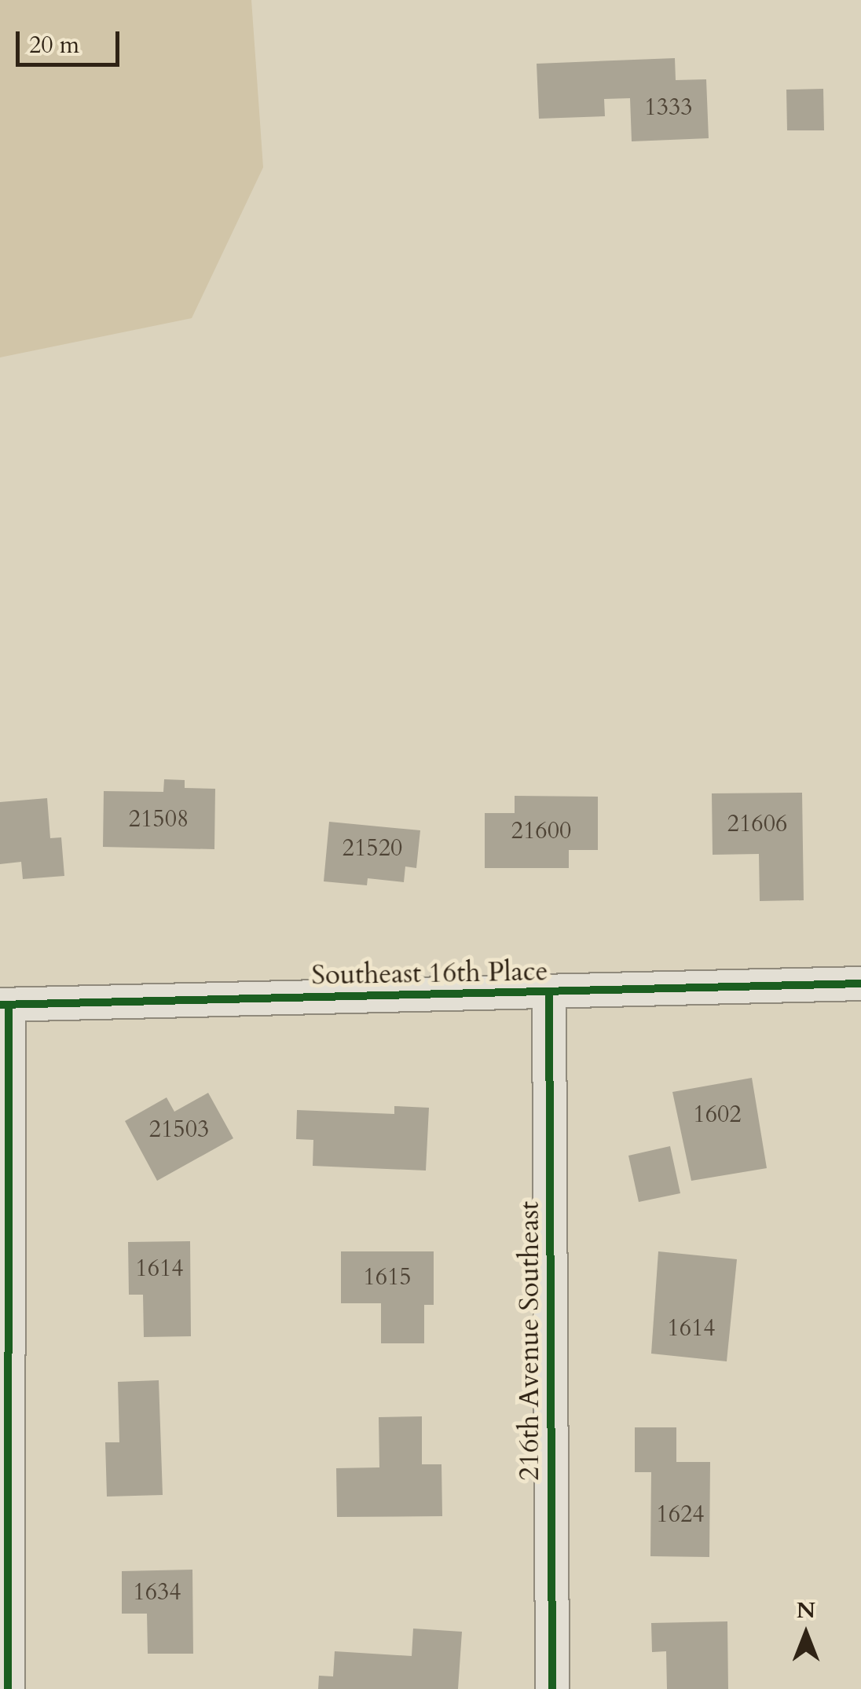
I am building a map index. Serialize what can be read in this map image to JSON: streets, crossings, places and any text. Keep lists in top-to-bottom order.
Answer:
{
  "streets": {
    "street": ["Southeast 16th Place", "216th Avenue Southeast"]
  },
  "crossings": [
    ["Southeast 16th Place", "216th Avenue Southeast"]
  ],
  "house_numbers": [
    "1333",
    "21508",
    "21606",
    "21600",
    "21520",
    "1602",
    "21503",
    "1614",
    "1615",
    "1614",
    "1624",
    "1634"
  ],
  "scale_bar": "20 m",
  "north": "top"
}
